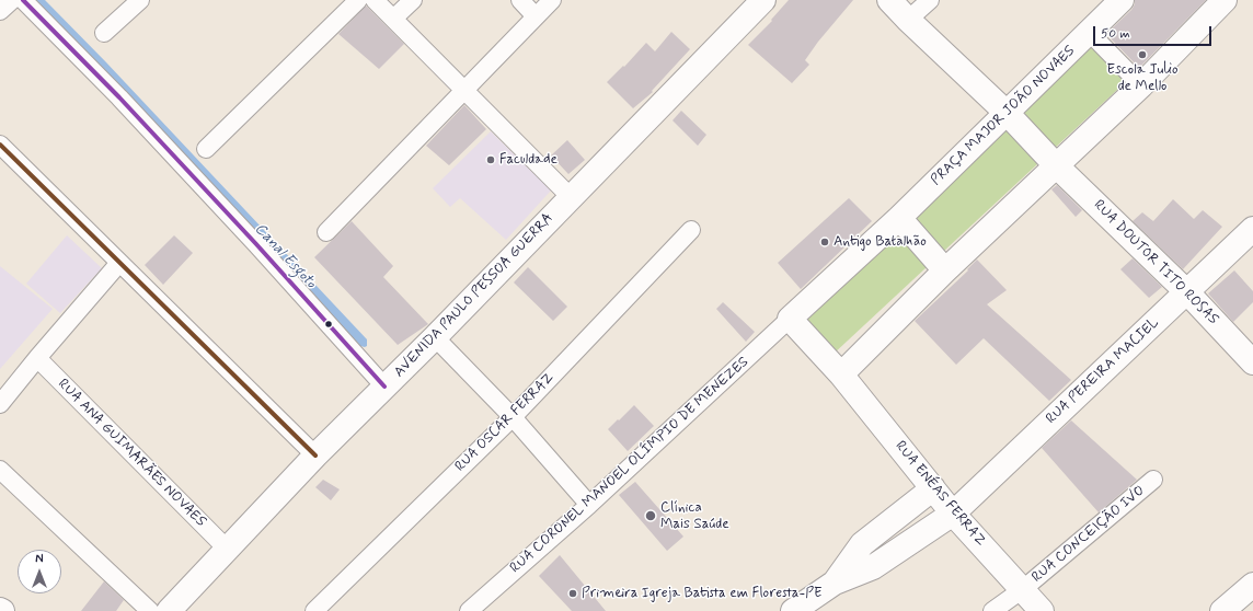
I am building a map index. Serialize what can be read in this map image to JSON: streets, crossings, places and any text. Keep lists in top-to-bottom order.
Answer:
{
  "streets": {
    "street": [
      "PRAÇA MAJOR JOÃO NOVAES",
      "RUA DOUTOR TITO ROSAS",
      "AVENIDA PAULO PESSOA GUERRA",
      "RUA PEREIRA MACIEL",
      "RUA OSCAR FERRAZ",
      "RUA ANA GUIMARÃES NOVAES",
      "RUA CORONEL MANOEL OLÍMPIO DE MENEZES",
      "RUA ENÉAS FERRAZ",
      "RUA CONCEIÇÃO IVO"
    ]
  },
  "crossings": [
    ["PRAÇA MAJOR JOÃO NOVAES", "RUA DOUTOR TITO ROSAS"],
    ["PRAÇA MAJOR JOÃO NOVAES", "RUA CORONEL MANOEL OLÍMPIO DE MENEZES"],
    ["PRAÇA MAJOR JOÃO NOVAES", "RUA ENÉAS FERRAZ"],
    ["RUA DOUTOR TITO ROSAS", "RUA PEREIRA MACIEL"],
    ["AVENIDA PAULO PESSOA GUERRA", "RUA ANA GUIMARÃES NOVAES"],
    ["RUA PEREIRA MACIEL", "RUA ENÉAS FERRAZ"],
    ["RUA CORONEL MANOEL OLÍMPIO DE MENEZES", "RUA ENÉAS FERRAZ"],
    ["RUA ENÉAS FERRAZ", "RUA CONCEIÇÃO IVO"]
  ],
  "water": ["Canal Esgoto"],
  "places": [
    "Escola Julio de Mello",
    "Faculdade",
    "Antigo Batalhão",
    "Clínica Mais Saúde",
    "Primeira Igreja Batista em Floresta-PE"
  ],
  "scale_bar": "50 m",
  "north": "top"
}
